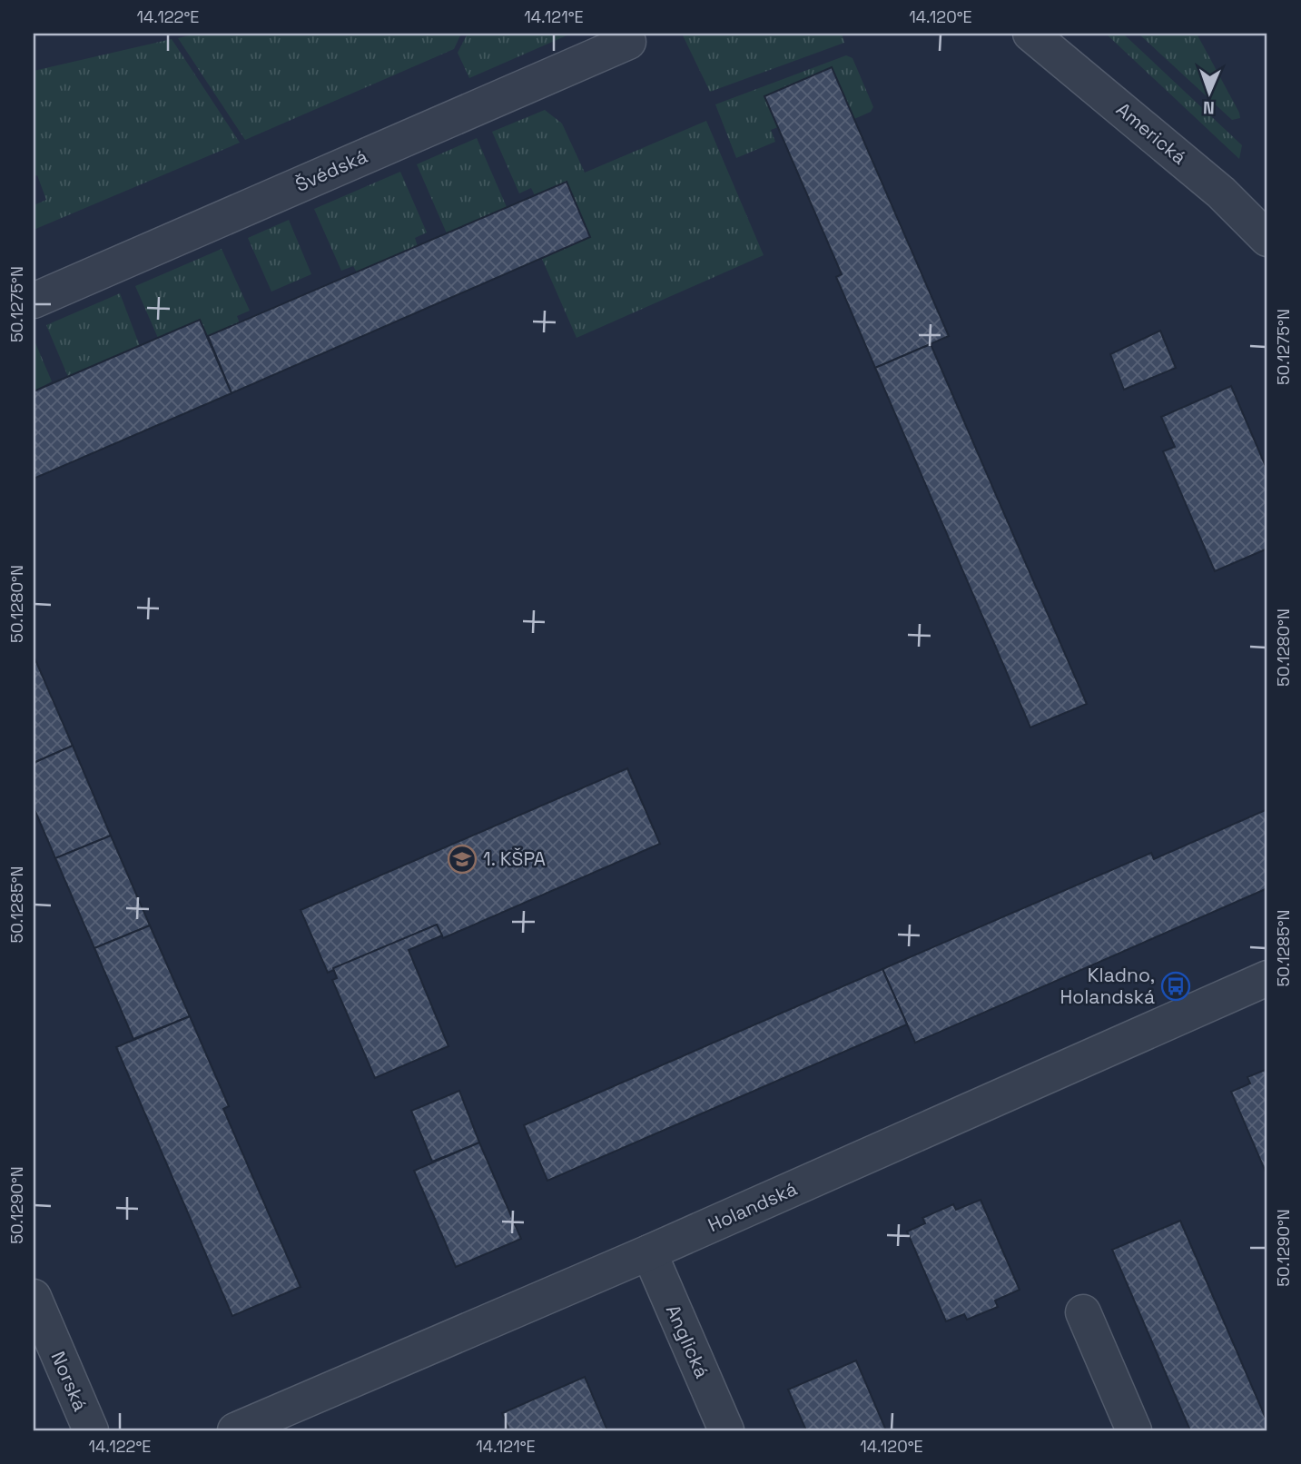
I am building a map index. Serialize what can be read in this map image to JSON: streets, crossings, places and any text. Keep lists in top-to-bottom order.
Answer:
{
  "streets": {
    "street": [
      "Americká",
      "Švédská",
      "Holandská",
      "Anglická",
      "Norská"
    ]
  },
  "crossings": [
    ["Holandská", "Anglická"]
  ],
  "places": {
    "school or university": ["1. KŠPA"],
    "bus stop": ["Kladno, Holandská"]
  },
  "north": "bottom",
  "coordinates": [
    "14.122°E",
    "14.121°E",
    "14.120°E",
    "50.1275°N",
    "50.1280°N",
    "50.1285°N",
    "50.1290°N"
  ]
}
